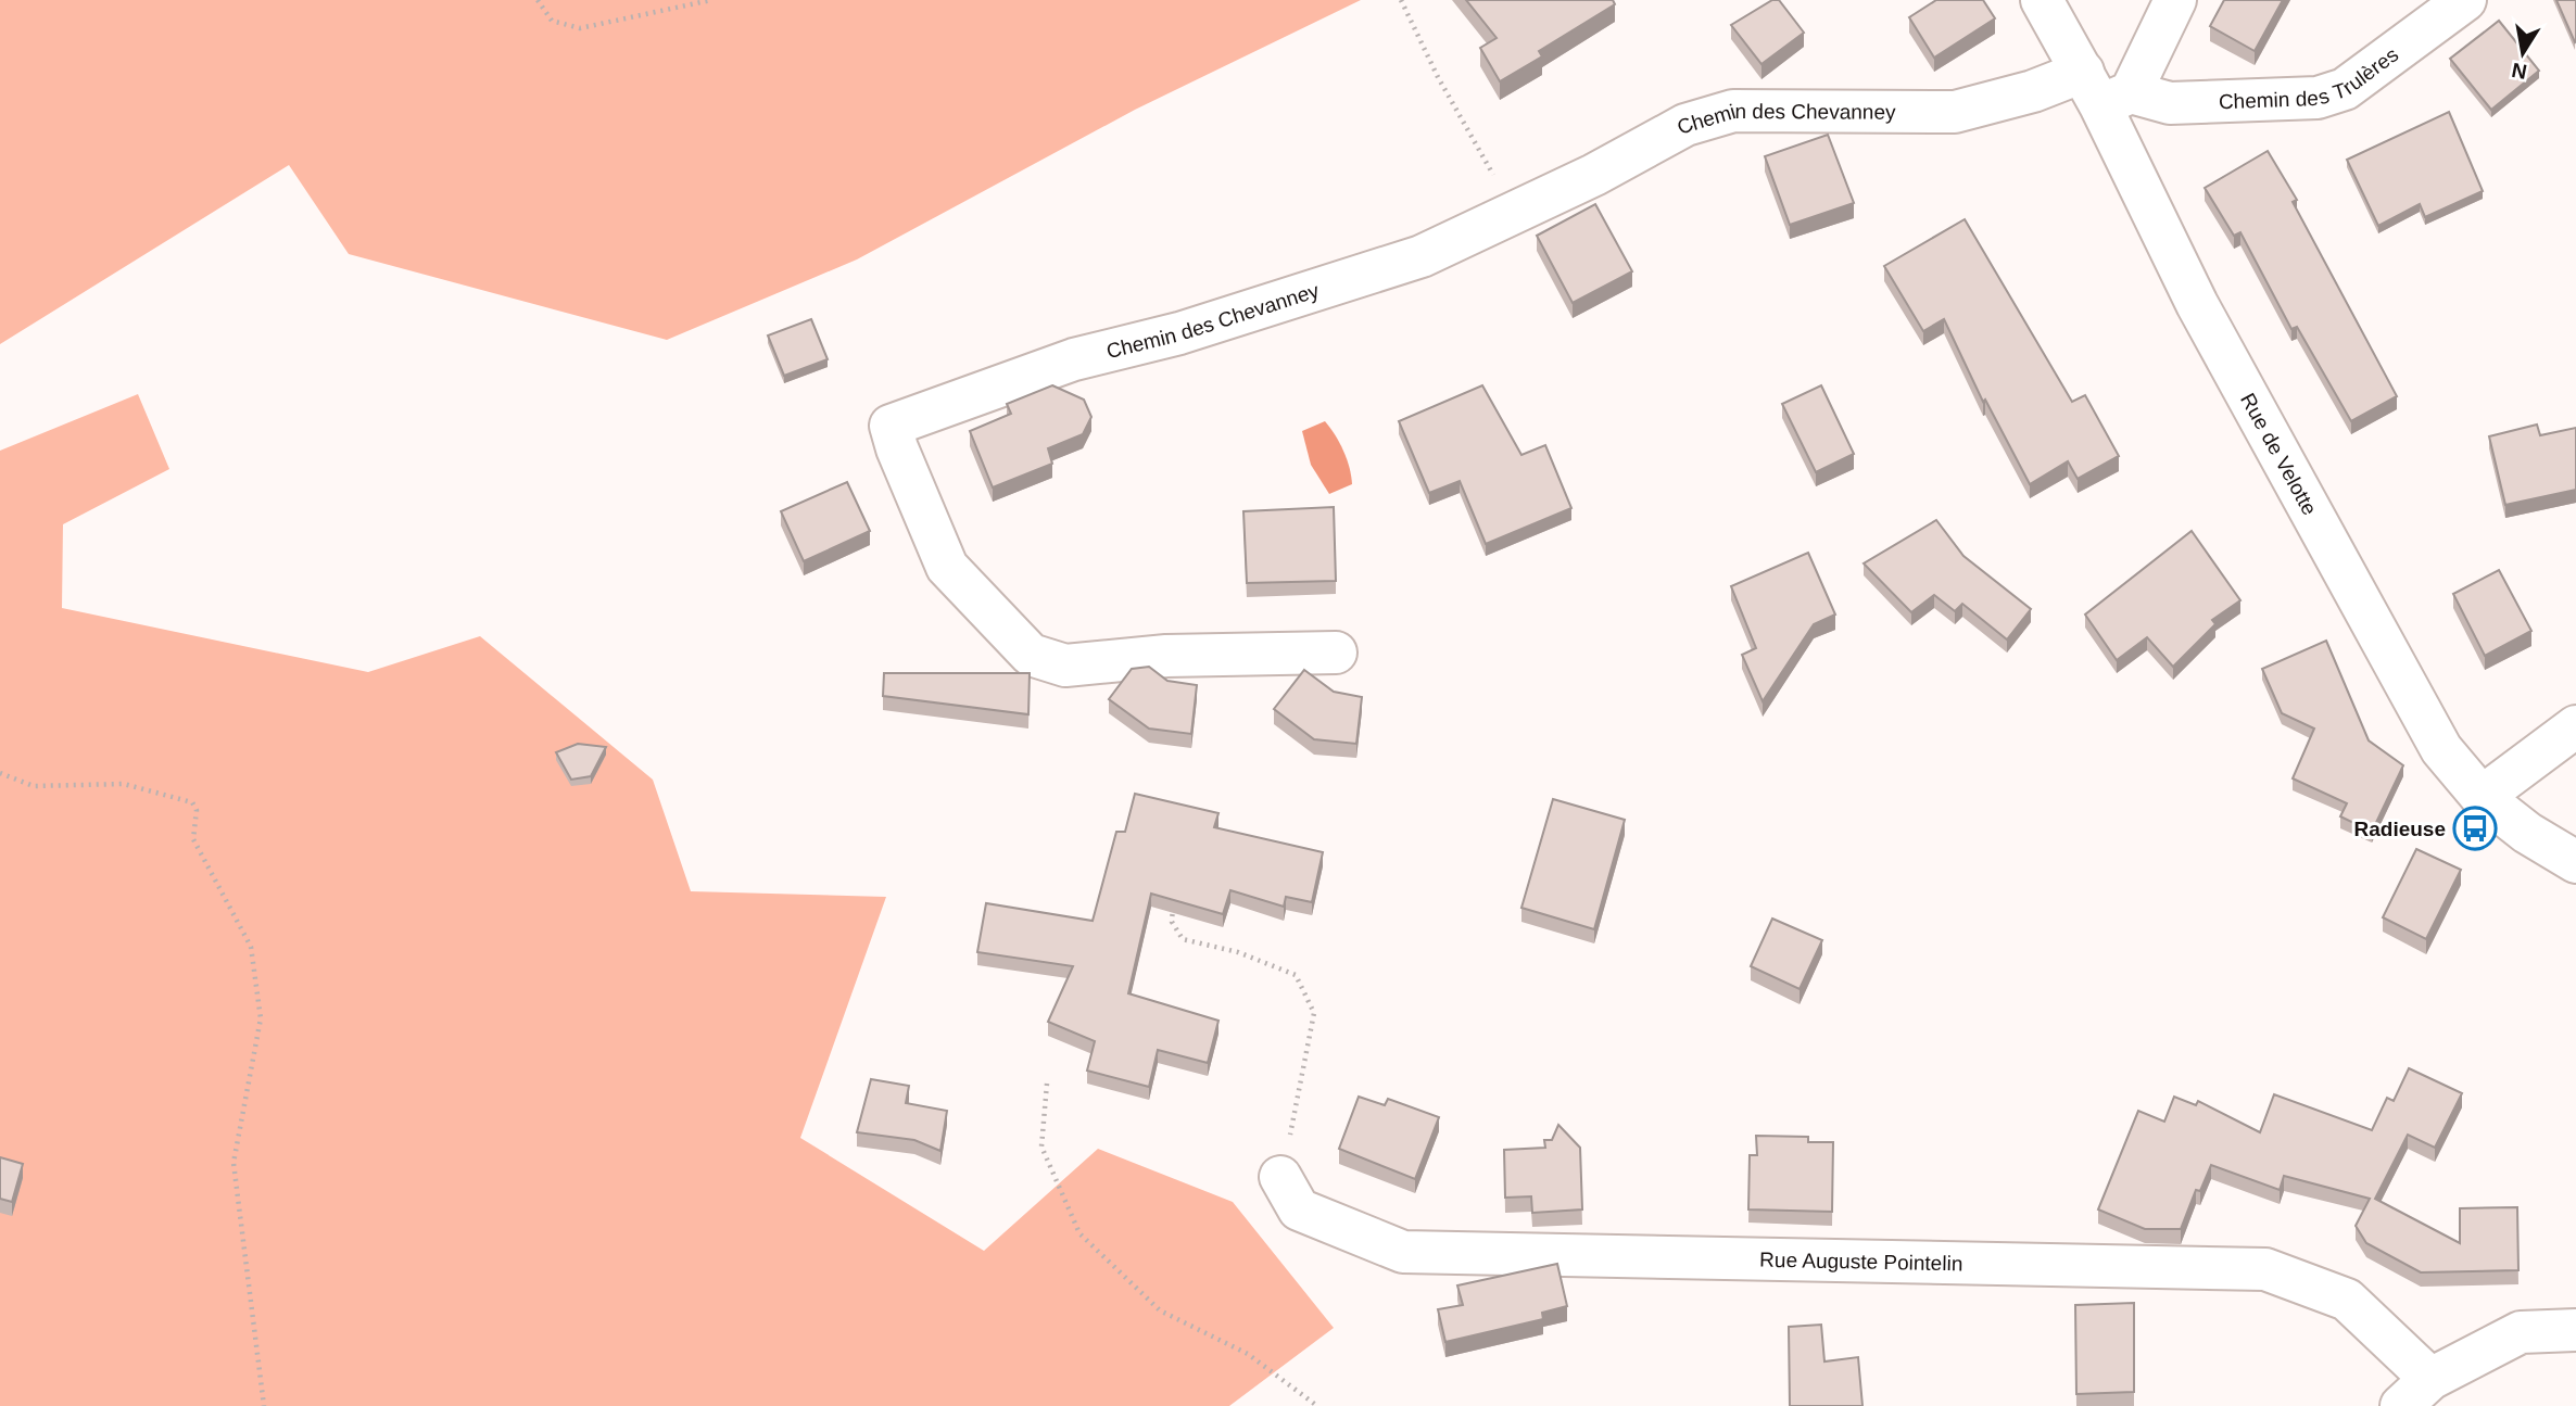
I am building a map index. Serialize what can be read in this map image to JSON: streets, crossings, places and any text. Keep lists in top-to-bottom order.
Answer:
{
  "streets": {
    "street": [
      "Chemin des Trulères",
      "Chemin des Chevanney",
      "Rue de Velotte",
      "Rue Auguste Pointelin"
    ]
  },
  "crossings": [
    ["Chemin des Trulères", "Chemin des Chevanney"],
    ["Chemin des Trulères", "Rue de Velotte"],
    ["Chemin des Chevanney", "Rue de Velotte"]
  ],
  "places": {
    "bus stop": ["Radieuse"]
  },
  "north": "bottom"
}
